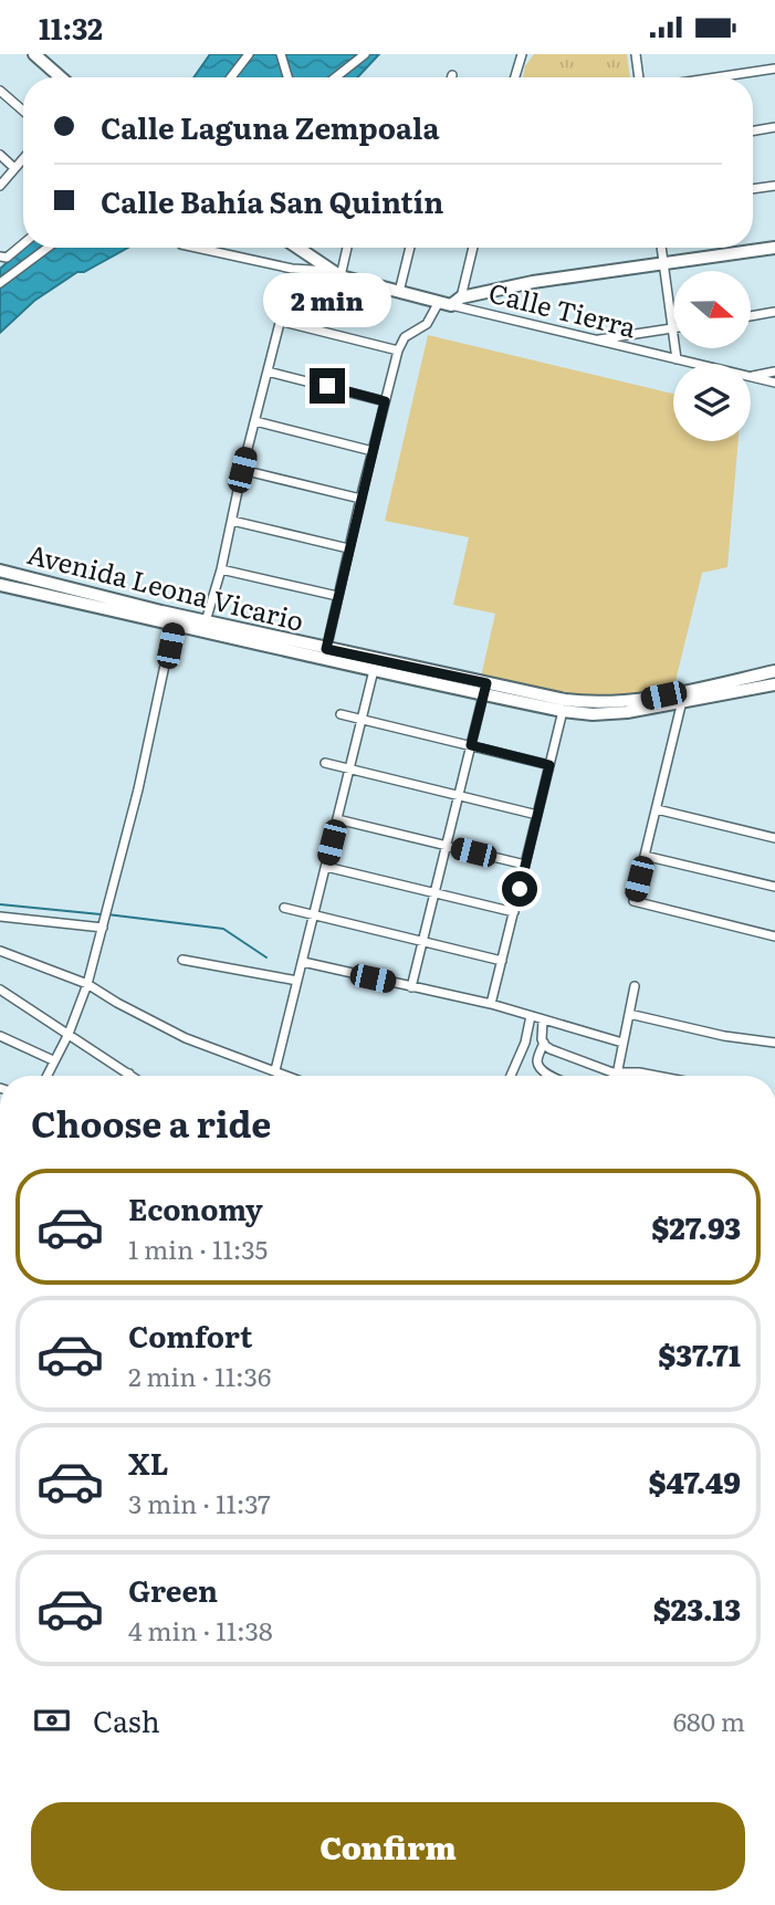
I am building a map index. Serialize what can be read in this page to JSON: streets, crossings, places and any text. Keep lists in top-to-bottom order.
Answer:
{
  "streets": {
    "street": ["Calle Tierra", "Avenida Leona Vicario"]
  },
  "north": "right",
  "page": {
    "status": "11:32",
    "banner": ["Calle Laguna Zempoala", "Calle Bahía San Quintín"],
    "bubble": "2 min",
    "heading": "Choose a ride",
    "list": [
      {
        "name": "Economy",
        "note": "1 min · 11:35",
        "value": "$27.93"
      },
      {
        "name": "Comfort",
        "note": "2 min · 11:36",
        "value": "$37.71"
      },
      {
        "name": "XL",
        "note": "3 min · 11:37",
        "value": "$47.49"
      },
      {
        "name": "Green",
        "note": "4 min · 11:38",
        "value": "$23.13"
      }
    ],
    "pay": ["Cash", "680 m"],
    "buttons": "Confirm"
  }
}
